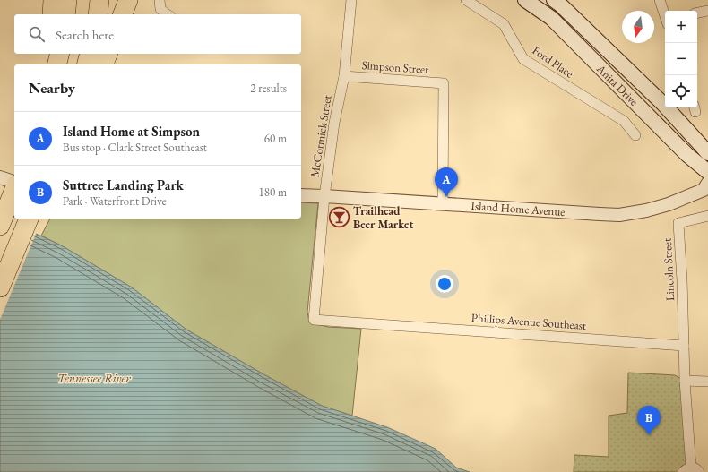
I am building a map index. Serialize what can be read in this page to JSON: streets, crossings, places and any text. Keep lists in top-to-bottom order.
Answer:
{
  "streets": {
    "main road": ["Anita Drive"],
    "street": [
      "Ford Place",
      "Simpson Street",
      "McCormick Street",
      "Island Home Avenue",
      "Lincoln Street",
      "Phillips Avenue Southeast"
    ]
  },
  "crossings": [
    ["Simpson Street", "McCormick Street"],
    ["Simpson Street", "Island Home Avenue"],
    ["McCormick Street", "Island Home Avenue"],
    ["McCormick Street", "Phillips Avenue Southeast"],
    ["Lincoln Street", "Phillips Avenue Southeast"]
  ],
  "water": ["Tennessee River"],
  "places": {
    "bar": ["Trailhead Beer Market"]
  },
  "north": "bottom",
  "page": {
    "map_buttons": ["+", "−"],
    "search": "Search here",
    "heading": ["Nearby", "2 results"],
    "list": [
      {
        "mark": "A",
        "name": "Island Home at Simpson",
        "note": "Bus stop · Clark Street Southeast",
        "value": "60 m"
      },
      {
        "mark": "B",
        "name": "Suttree Landing Park",
        "note": "Park · Waterfront Drive",
        "value": "180 m"
      }
    ],
    "pins": ["A", "B"]
  }
}
